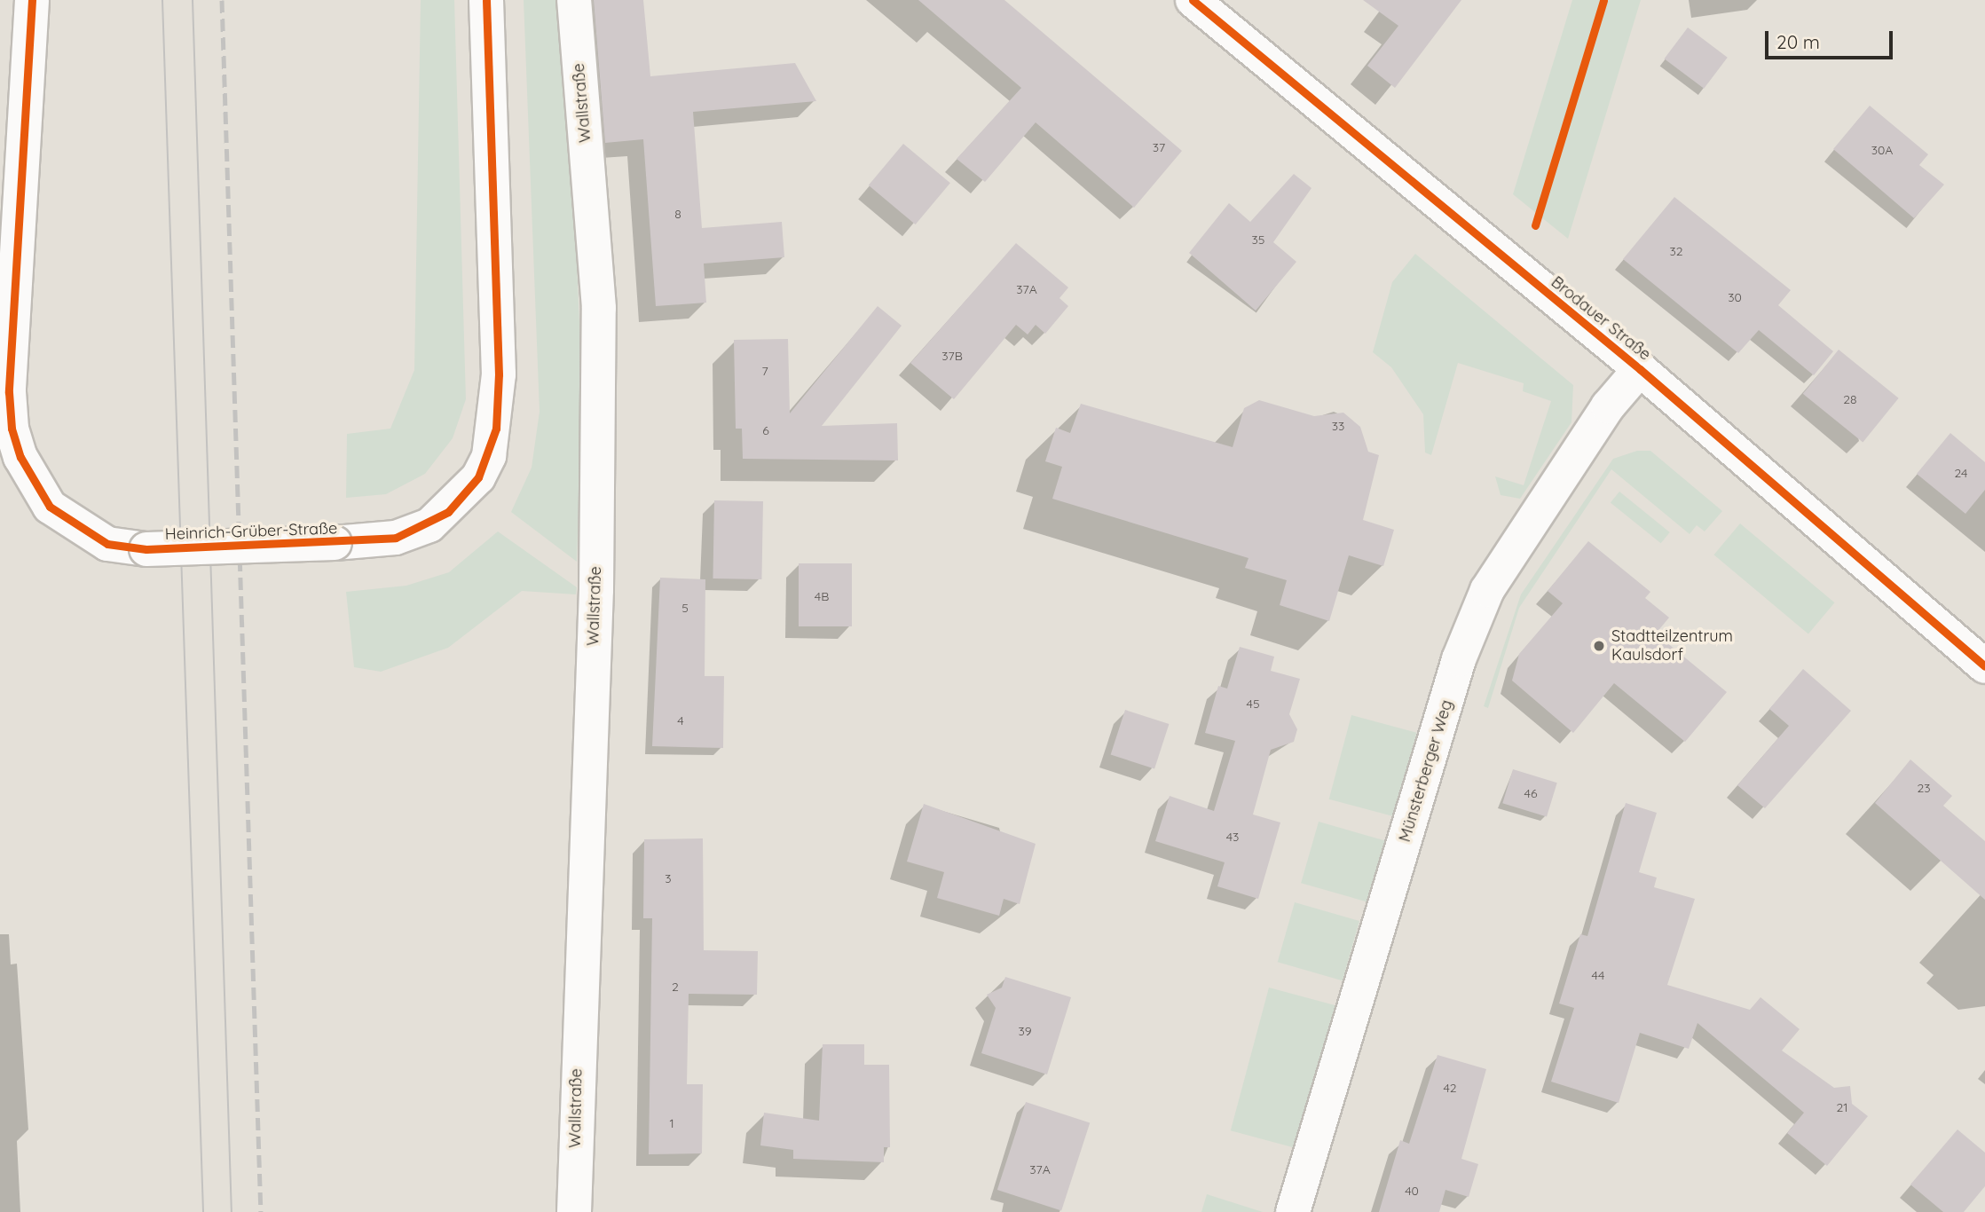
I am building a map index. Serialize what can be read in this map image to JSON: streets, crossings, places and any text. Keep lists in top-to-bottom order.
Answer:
{
  "streets": {
    "street": [
      "Wallstraße",
      "Brodauer Straße",
      "Heinrich-Grüber-Straße",
      "Münsterberger Weg"
    ]
  },
  "crossings": [
    ["Brodauer Straße", "Münsterberger Weg"]
  ],
  "places": ["Stadtteilzentrum Kaulsdorf"],
  "house_numbers": [
    "37",
    "30A",
    "8",
    "35",
    "32",
    "37A",
    "30",
    "37B",
    "7",
    "28",
    "33",
    "6",
    "24",
    "4B",
    "5",
    "45",
    "4",
    "23",
    "46",
    "43",
    "3",
    "44",
    "2",
    "39",
    "42",
    "21",
    "1",
    "37A",
    "40"
  ],
  "scale_bar": "20 m"
}
